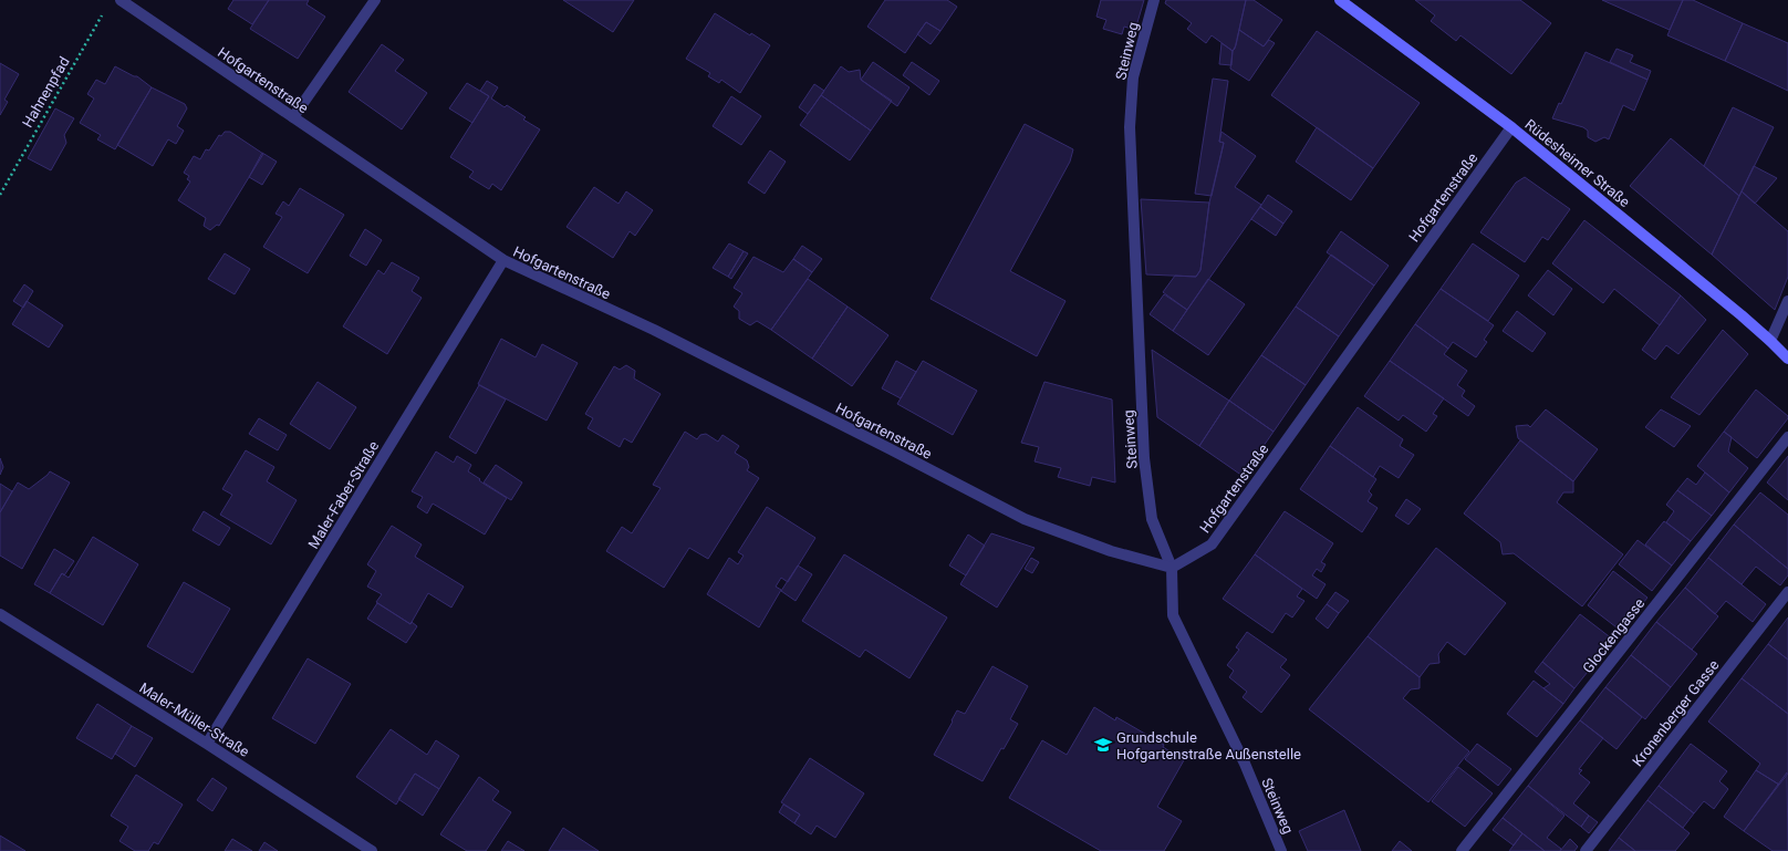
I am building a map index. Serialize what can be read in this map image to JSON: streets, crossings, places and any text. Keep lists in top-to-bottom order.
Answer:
{
  "streets": {
    "street": [
      "Steinweg",
      "Hofgartenstraße",
      "Rüdesheimer Straße",
      "Maler-Faber-Straße",
      "Glockengasse",
      "Kronenberger Gasse",
      "Maler-Müller-Straße"
    ],
    "path": ["Hahnenpfad"]
  },
  "crossings": [
    ["Steinweg", "Hofgartenstraße"],
    ["Hofgartenstraße", "Rüdesheimer Straße"],
    ["Hofgartenstraße", "Maler-Faber-Straße"],
    ["Maler-Faber-Straße", "Maler-Müller-Straße"]
  ],
  "places": {
    "school or university": ["Grundschule Hofgartenstraße Außenstelle"]
  }
}
